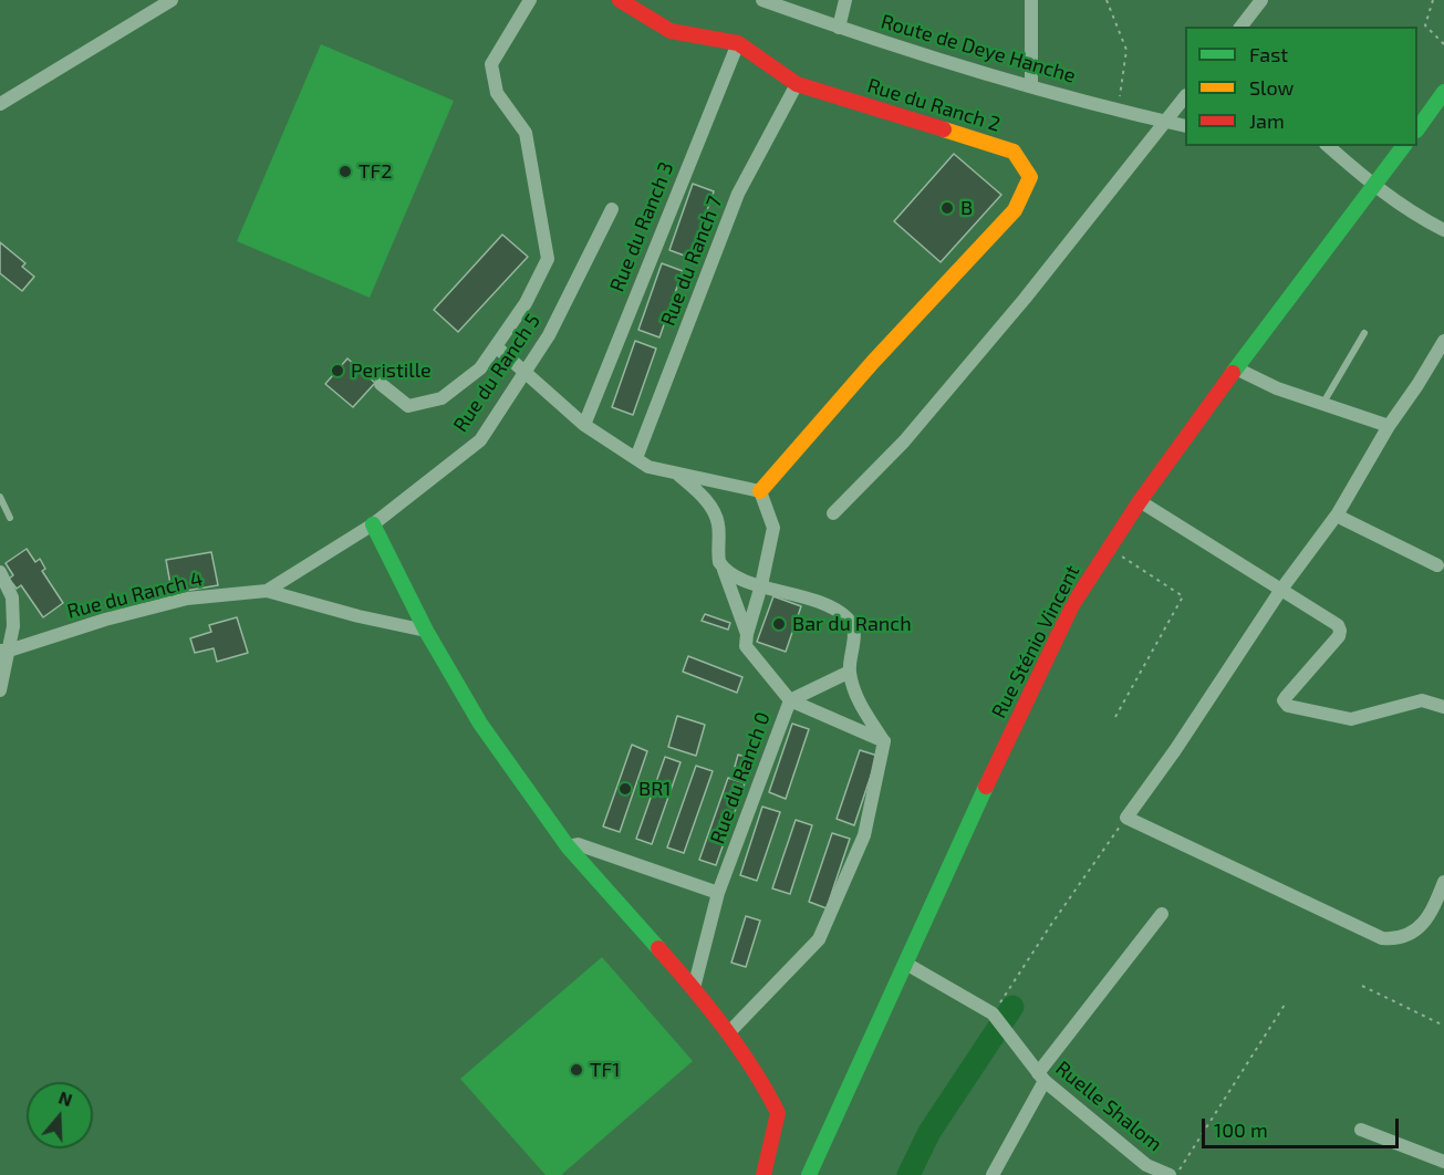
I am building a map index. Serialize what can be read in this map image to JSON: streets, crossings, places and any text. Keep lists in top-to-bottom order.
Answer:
{
  "streets": {
    "street": [
      "Route de Deye Hanche",
      "Rue du Ranch 2",
      "Rue du Ranch 3",
      "Rue du Ranch 7",
      "Rue du Ranch 5",
      "Rue du Ranch 4",
      "Rue Sténio Vincent",
      "Rue du Ranch 0",
      "Ruelle Shalom"
    ]
  },
  "crossings": [
    ["Rue du Ranch 2", "Rue du Ranch 3"],
    ["Rue du Ranch 2", "Rue du Ranch 7"],
    ["Rue du Ranch 5", "Rue du Ranch 4"],
    ["Rue Sténio Vincent", "Ruelle Shalom"]
  ],
  "places": [
    "TF2",
    "B",
    "Peristille",
    "Bar du Ranch",
    "BR1",
    "TF1"
  ],
  "legend": ["Fast", "Slow", "Jam"],
  "scale_bar": "100 m",
  "north": "top"
}
